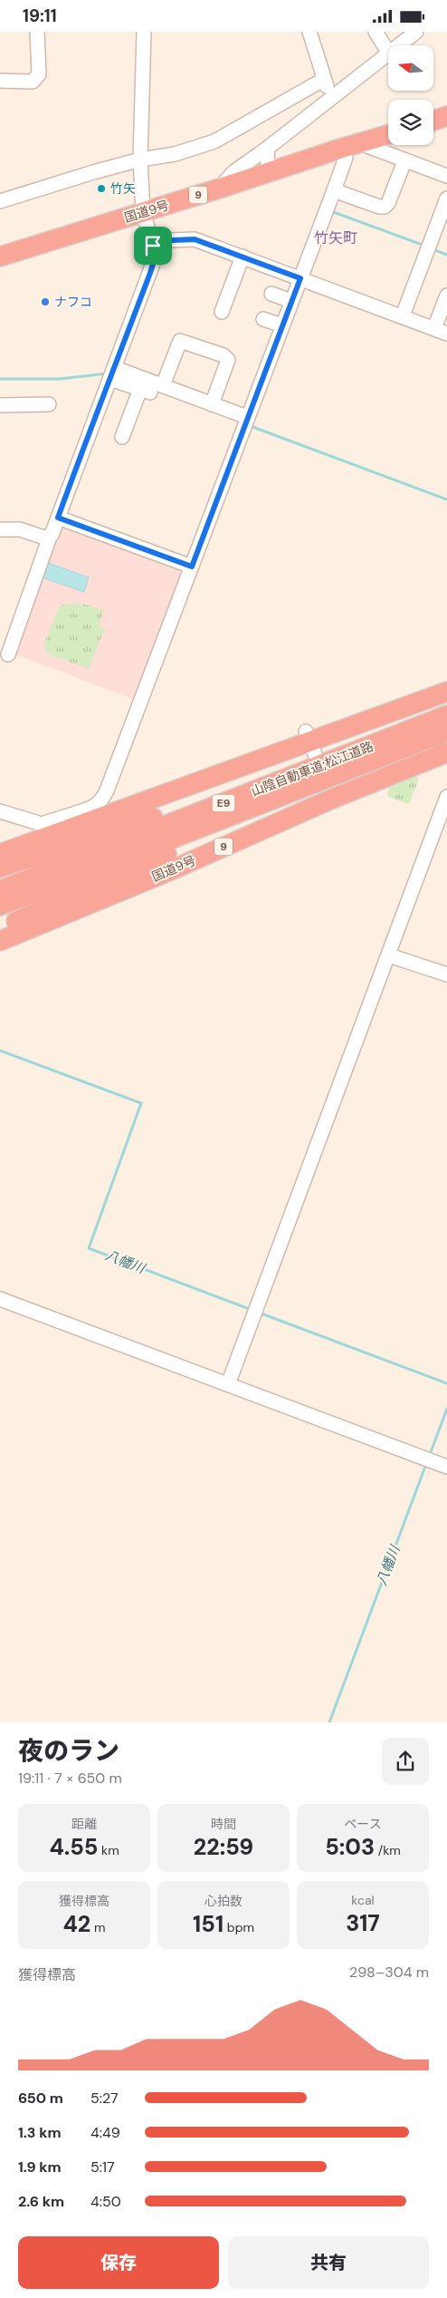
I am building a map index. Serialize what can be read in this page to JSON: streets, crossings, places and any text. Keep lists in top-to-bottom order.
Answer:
{
  "streets": {
    "highway": [
      "9",
      "国道9号",
      "山陰自動車道;松江道路",
      "E9"
    ]
  },
  "districts": ["竹矢町"],
  "water": ["八幡川"],
  "places": ["竹矢", "ナフコ"],
  "north": "left",
  "page": {
    "status": "19:11",
    "heading": ["夜のラン", "19:11 · 7 × 650 m"],
    "stats": [
      ["距離", "4.55 km"],
      ["時間", "22:59"],
      ["ペース", "5:03 /km"],
      ["獲得標高", "42 m"],
      ["心拍数", "151 bpm"],
      ["kcal", "317"]
    ],
    "chart": ["獲得標高", "298–304 m"],
    "list": [
      {
        "name": "650 m",
        "note": "5:27"
      },
      {
        "name": "1.3 km",
        "note": "4:49"
      },
      {
        "name": "1.9 km",
        "note": "5:17"
      },
      {
        "name": "2.6 km",
        "note": "4:50"
      }
    ],
    "buttons": ["保存", "共有"]
  }
}
